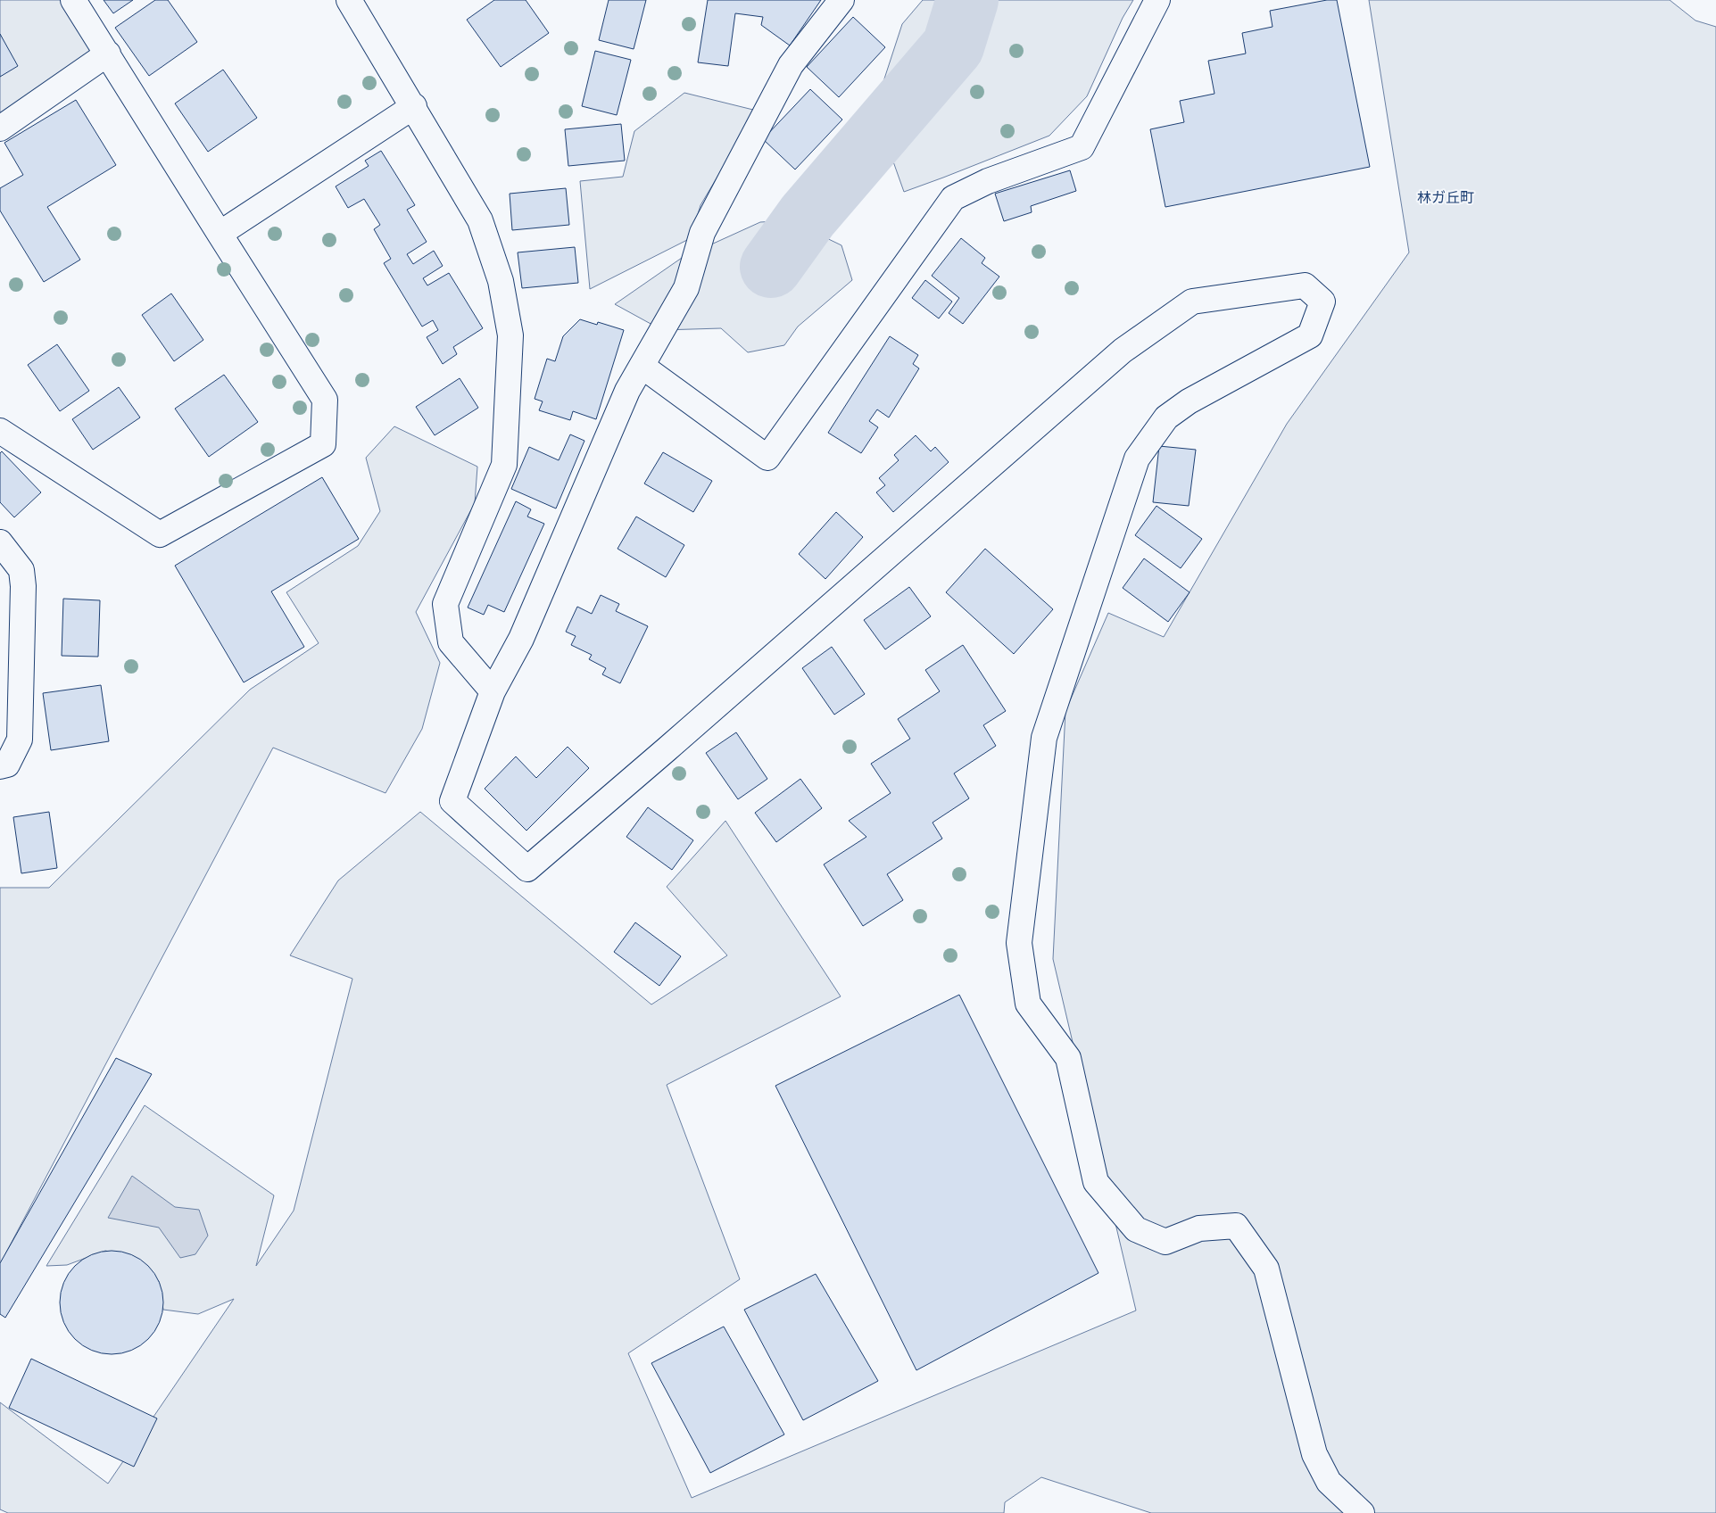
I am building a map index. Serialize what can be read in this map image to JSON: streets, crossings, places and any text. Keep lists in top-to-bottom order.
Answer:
{
  "districts": ["林ガ丘町"]
}
